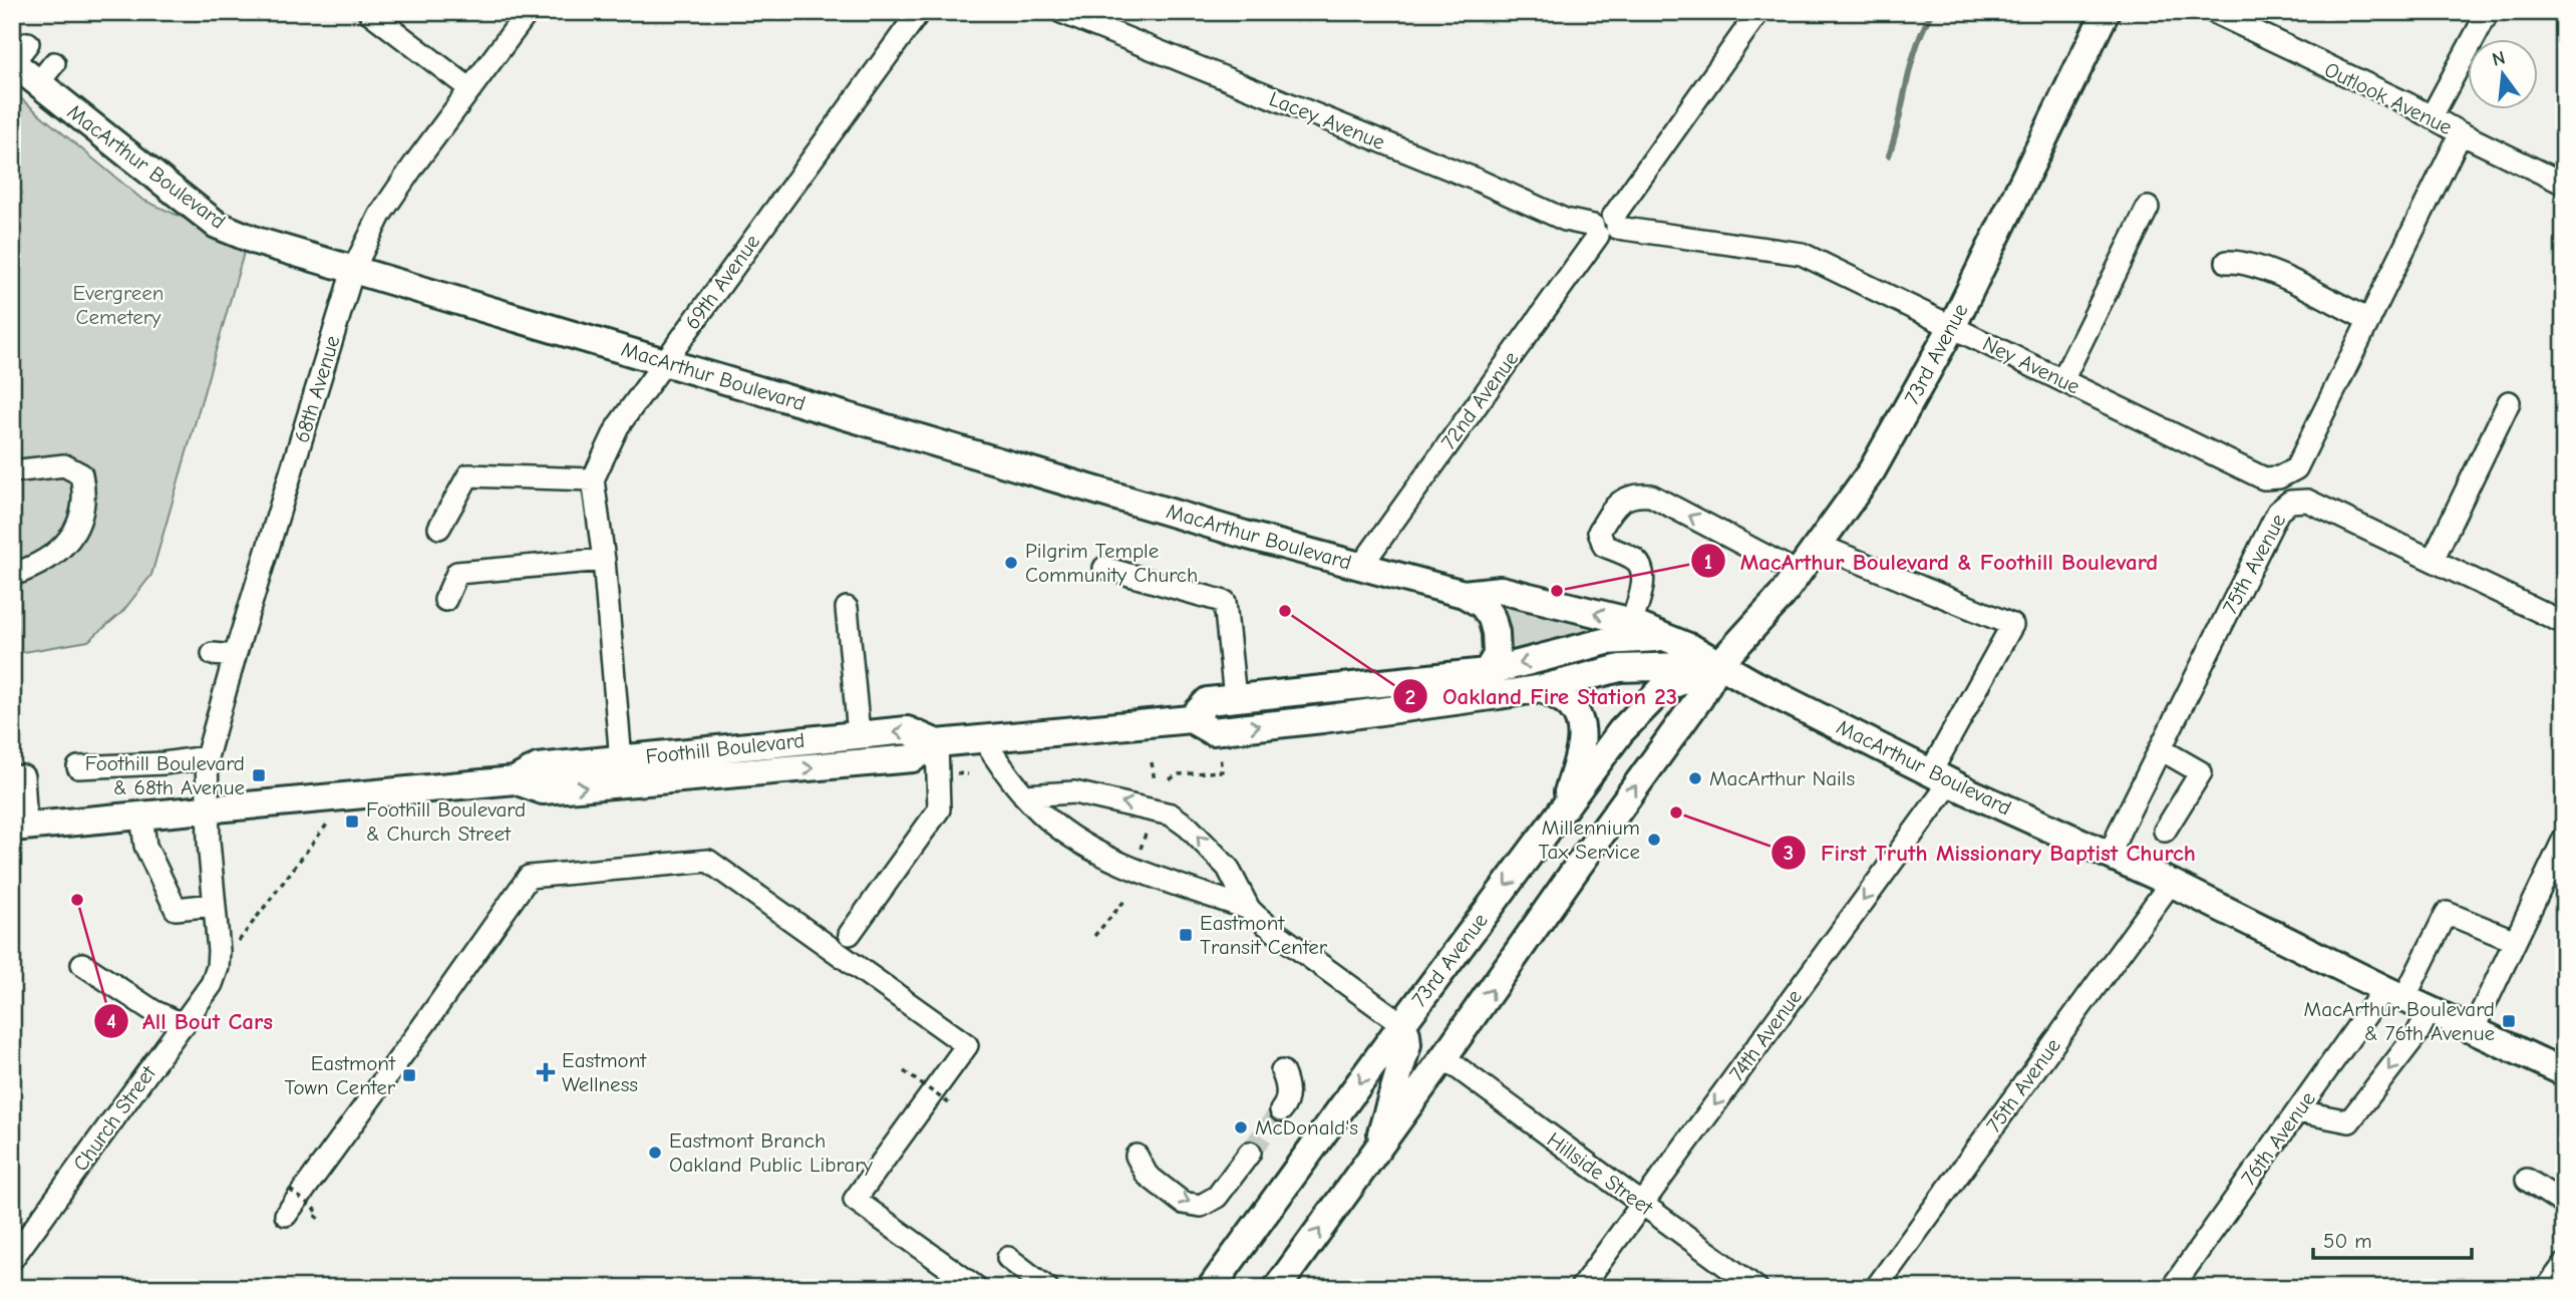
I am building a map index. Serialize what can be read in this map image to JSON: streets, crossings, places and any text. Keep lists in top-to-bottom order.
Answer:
{
  "streets": {
    "main road": ["MacArthur Boulevard", "73rd Avenue", "Foothill Boulevard"],
    "street": [
      "Outlook Avenue",
      "Lacey Avenue",
      "69th Avenue",
      "Ney Avenue",
      "68th Avenue",
      "72nd Avenue",
      "75th Avenue",
      "74th Avenue",
      "Church Street",
      "76th Avenue",
      "Hillside Street"
    ]
  },
  "crossings": [
    ["Lacey Avenue", "Ney Avenue"],
    ["Lacey Avenue", "72nd Avenue"],
    ["MacArthur Boulevard", "69th Avenue"],
    ["MacArthur Boulevard", "73rd Avenue"],
    ["MacArthur Boulevard", "68th Avenue"],
    ["MacArthur Boulevard", "72nd Avenue"],
    ["MacArthur Boulevard", "75th Avenue"],
    ["MacArthur Boulevard", "Foothill Boulevard"],
    ["MacArthur Boulevard", "74th Avenue"],
    ["MacArthur Boulevard", "76th Avenue"],
    ["73rd Avenue", "Ney Avenue"],
    ["73rd Avenue", "Foothill Boulevard"],
    ["73rd Avenue", "74th Avenue"],
    ["73rd Avenue", "Hillside Street"],
    ["Ney Avenue", "72nd Avenue"],
    ["68th Avenue", "Foothill Boulevard"],
    ["68th Avenue", "Church Street"],
    ["Foothill Boulevard", "Church Street"],
    ["74th Avenue", "Hillside Street"]
  ],
  "one_way": ["74th Avenue"],
  "parks": ["Evergreen Cemetery"],
  "places": {
    "other": [
      "Pilgrim Temple Community Church",
      "MacArthur Boulevard & Foothill Boulevard",
      "Oakland Fire Station 23",
      "MacArthur Nails",
      "First Truth Missionary Baptist Church",
      "Millennium Tax Service",
      "All Bout Cars",
      "McDonald's",
      "Eastmont Branch Oakland Public Library"
    ],
    "transit": [
      "Foothill Boulevard & 68th Avenue",
      "Foothill Boulevard & Church Street",
      "Eastmont Transit Center",
      "MacArthur Boulevard & 76th Avenue",
      "Eastmont Town Center"
    ],
    "health": ["Eastmont Wellness"]
  },
  "scale_bar": "50 m",
  "north": "top"
}
